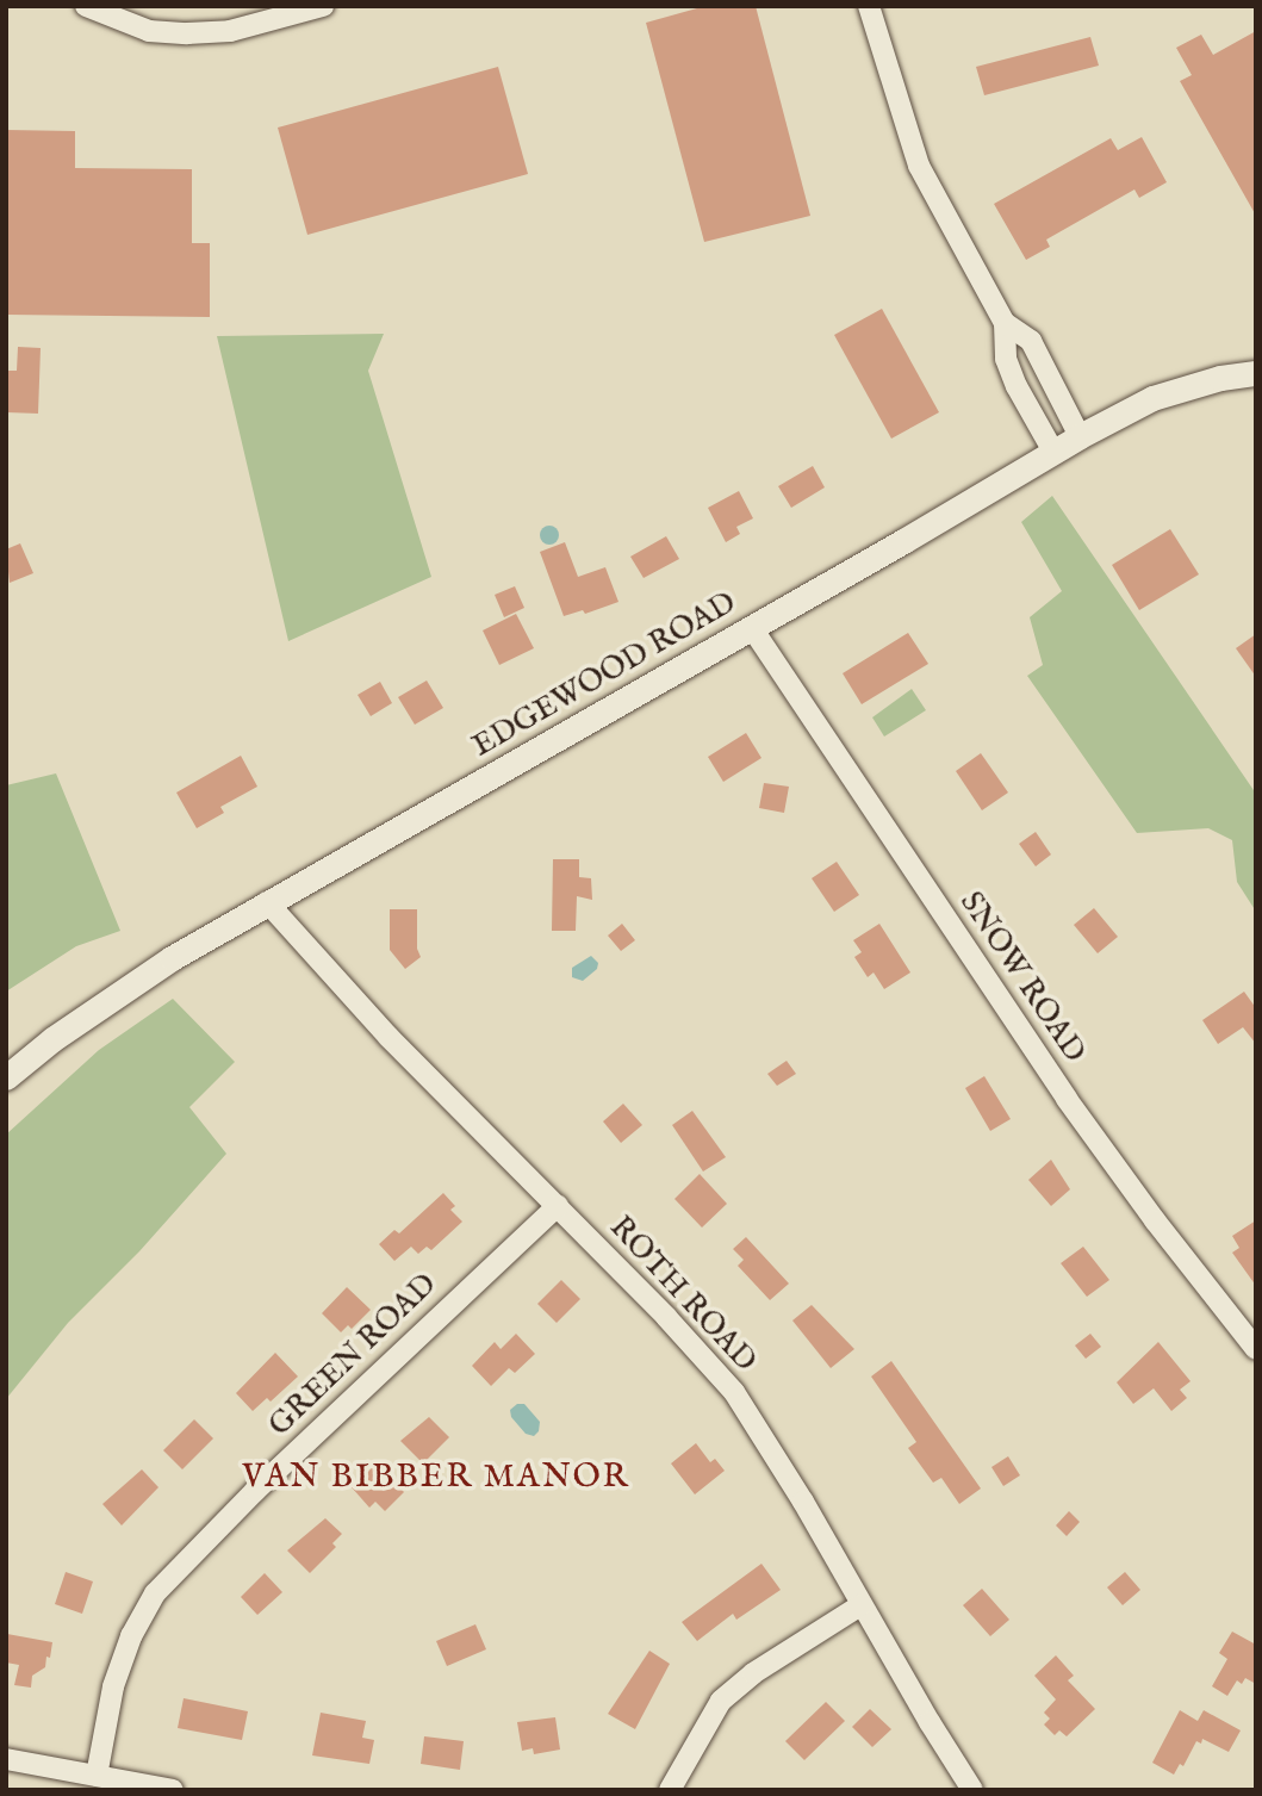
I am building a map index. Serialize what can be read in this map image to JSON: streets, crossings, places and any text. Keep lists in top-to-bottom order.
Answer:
{
  "streets": {
    "street": [
      "EDGEWOOD ROAD",
      "SNOW ROAD",
      "ROTH ROAD",
      "GREEN ROAD"
    ]
  },
  "crossings": [
    ["EDGEWOOD ROAD", "SNOW ROAD"],
    ["EDGEWOOD ROAD", "ROTH ROAD"],
    ["ROTH ROAD", "GREEN ROAD"]
  ],
  "districts": ["VAN BIBBER MANOR"]
}
